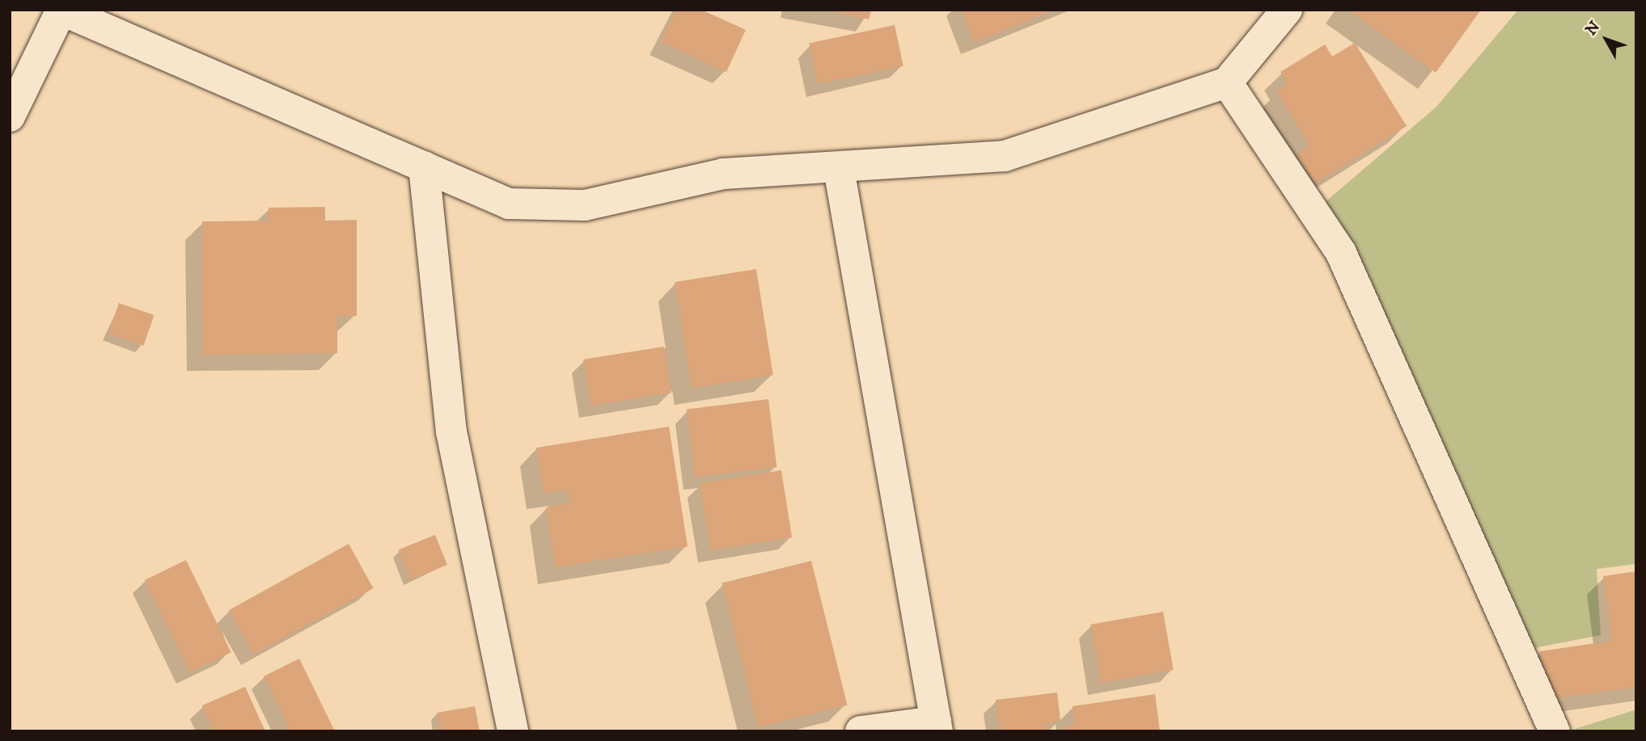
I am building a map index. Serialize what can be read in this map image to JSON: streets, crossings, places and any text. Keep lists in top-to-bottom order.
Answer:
{
  "north": "top left"
}
